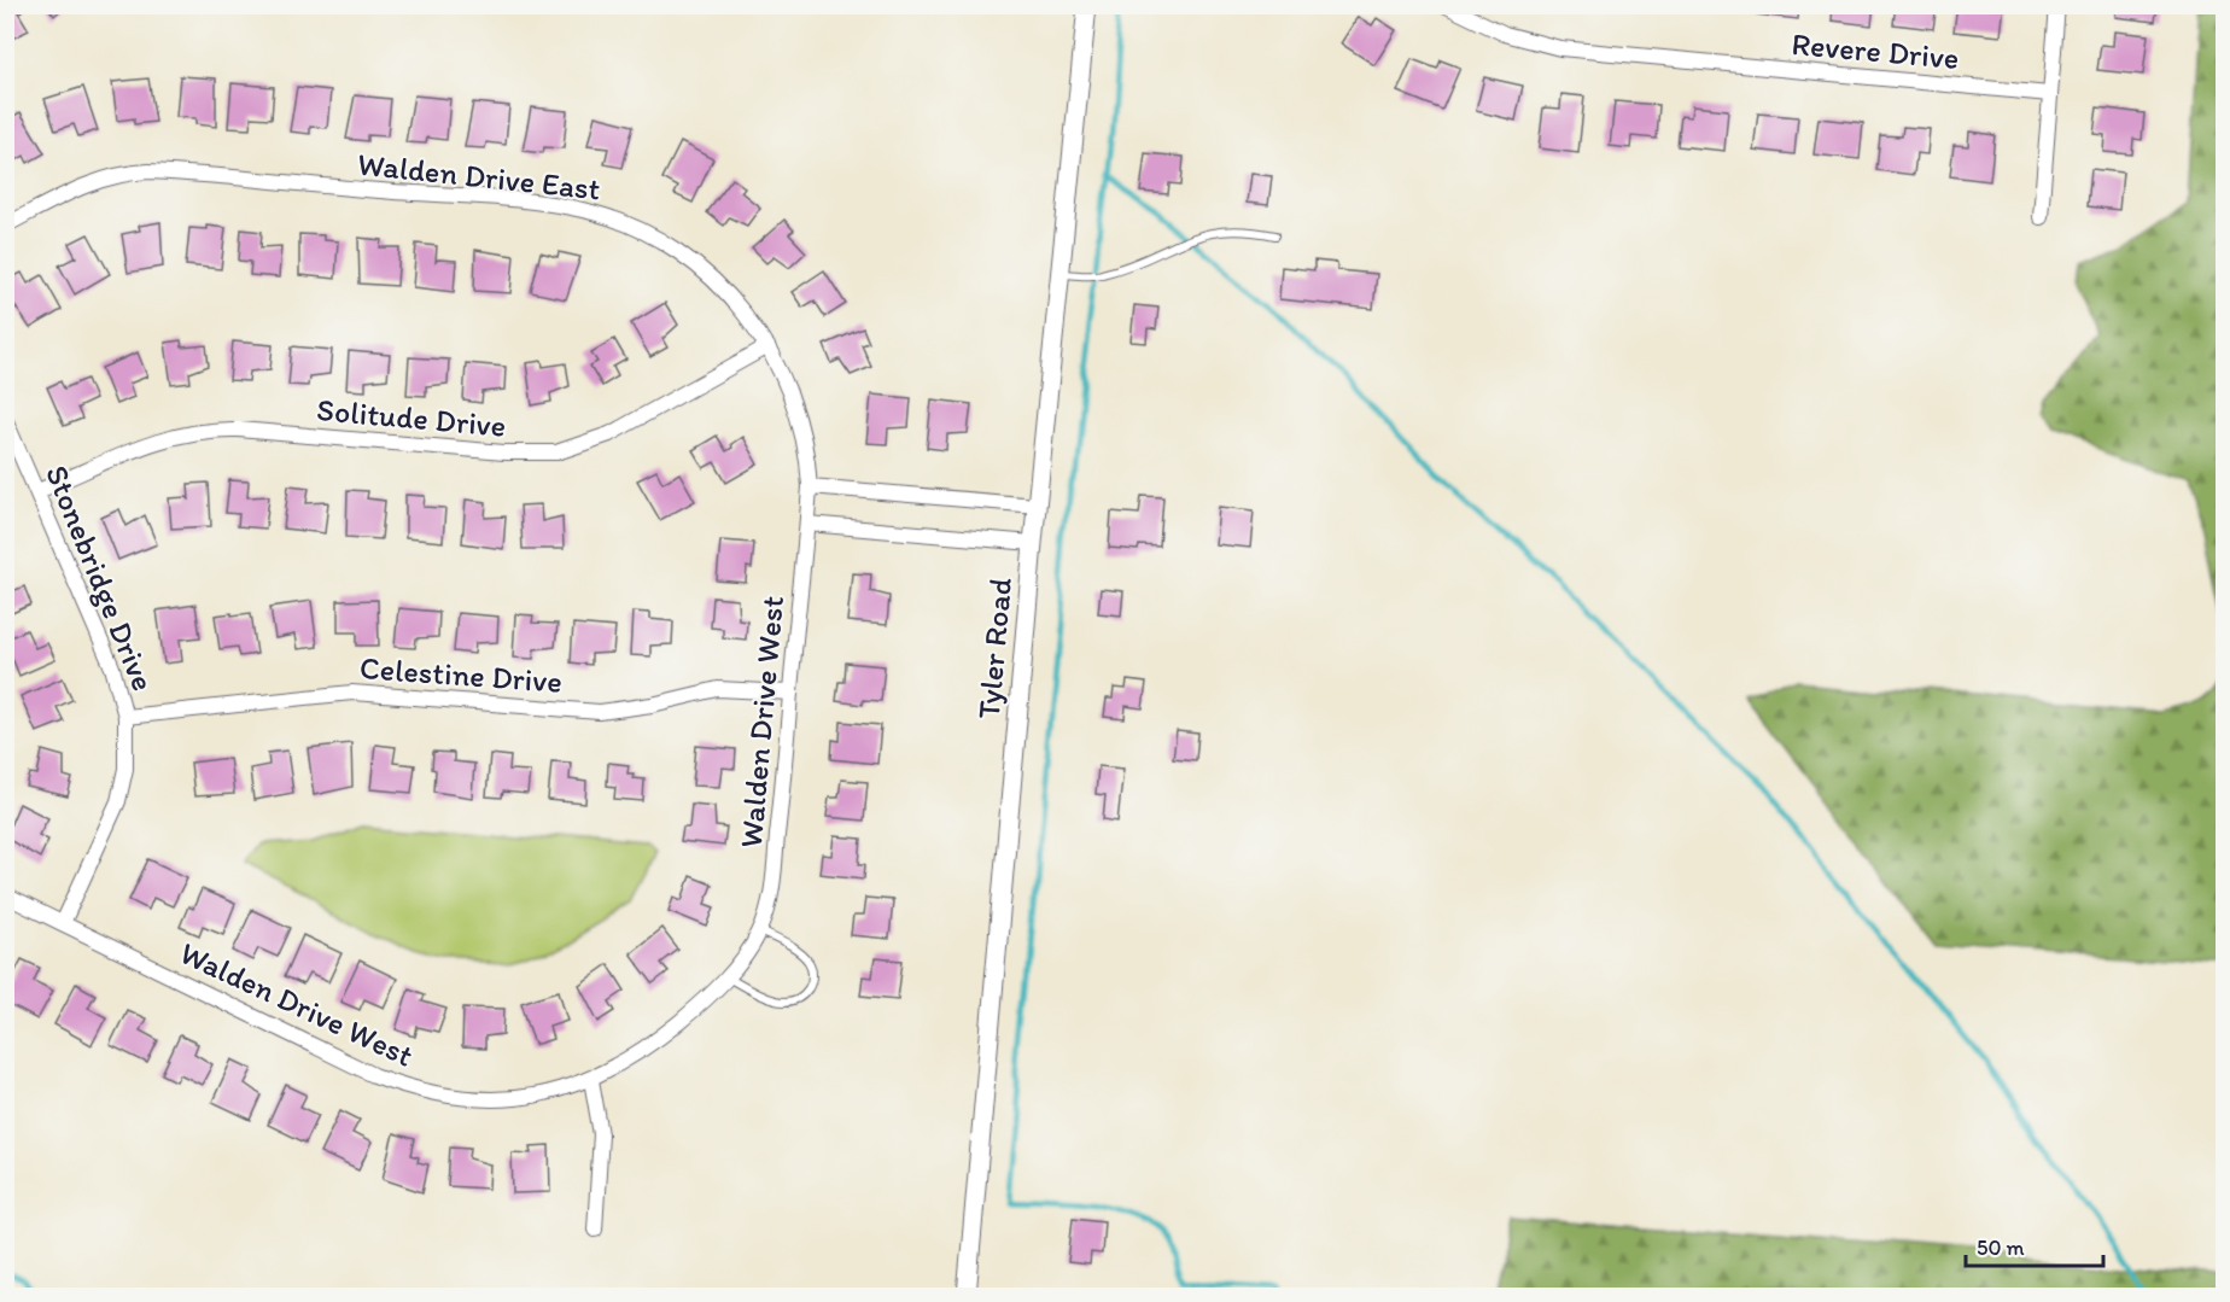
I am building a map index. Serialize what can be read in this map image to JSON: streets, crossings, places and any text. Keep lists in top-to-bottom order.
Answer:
{
  "streets": {
    "street": [
      "Revere Drive",
      "Walden Drive East",
      "Solitude Drive",
      "Stonebridge Drive",
      "Tyler Road",
      "Celestine Drive",
      "Walden Drive West"
    ]
  },
  "crossings": [
    ["Walden Drive East", "Solitude Drive"],
    ["Walden Drive East", "Walden Drive West"],
    ["Solitude Drive", "Stonebridge Drive"],
    ["Stonebridge Drive", "Celestine Drive"],
    ["Stonebridge Drive", "Walden Drive West"],
    ["Celestine Drive", "Walden Drive West"]
  ],
  "scale_bar": "50 m"
}
